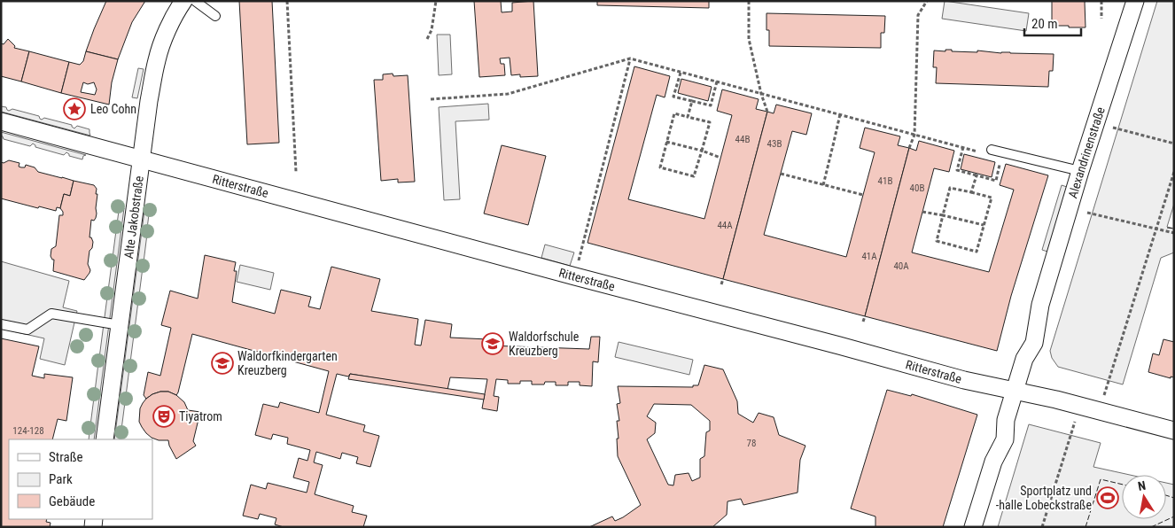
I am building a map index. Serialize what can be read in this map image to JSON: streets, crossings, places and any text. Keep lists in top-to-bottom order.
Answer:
{
  "streets": {
    "street": ["Alexandrinenstraße", "Ritterstraße", "Alte Jakobstraße"]
  },
  "crossings": [
    ["Alexandrinenstraße", "Ritterstraße"],
    ["Ritterstraße", "Alte Jakobstraße"]
  ],
  "places": {
    "place": ["Leo Cohn"],
    "school or university": ["Waldorfschule Kreuzberg", "Waldorfkindergarten Kreuzberg"],
    "theatre": ["Tiyatrom"],
    "sports": ["Sportplatz und -halle Lobeckstraße"]
  },
  "house_numbers": [
    "44B",
    "43B",
    "41B",
    "40B",
    "44A",
    "41A",
    "40A",
    "124-128",
    "78"
  ],
  "legend": ["Straße", "Park", "Gebäude"],
  "scale_bar": "20 m",
  "north": "top"
}
